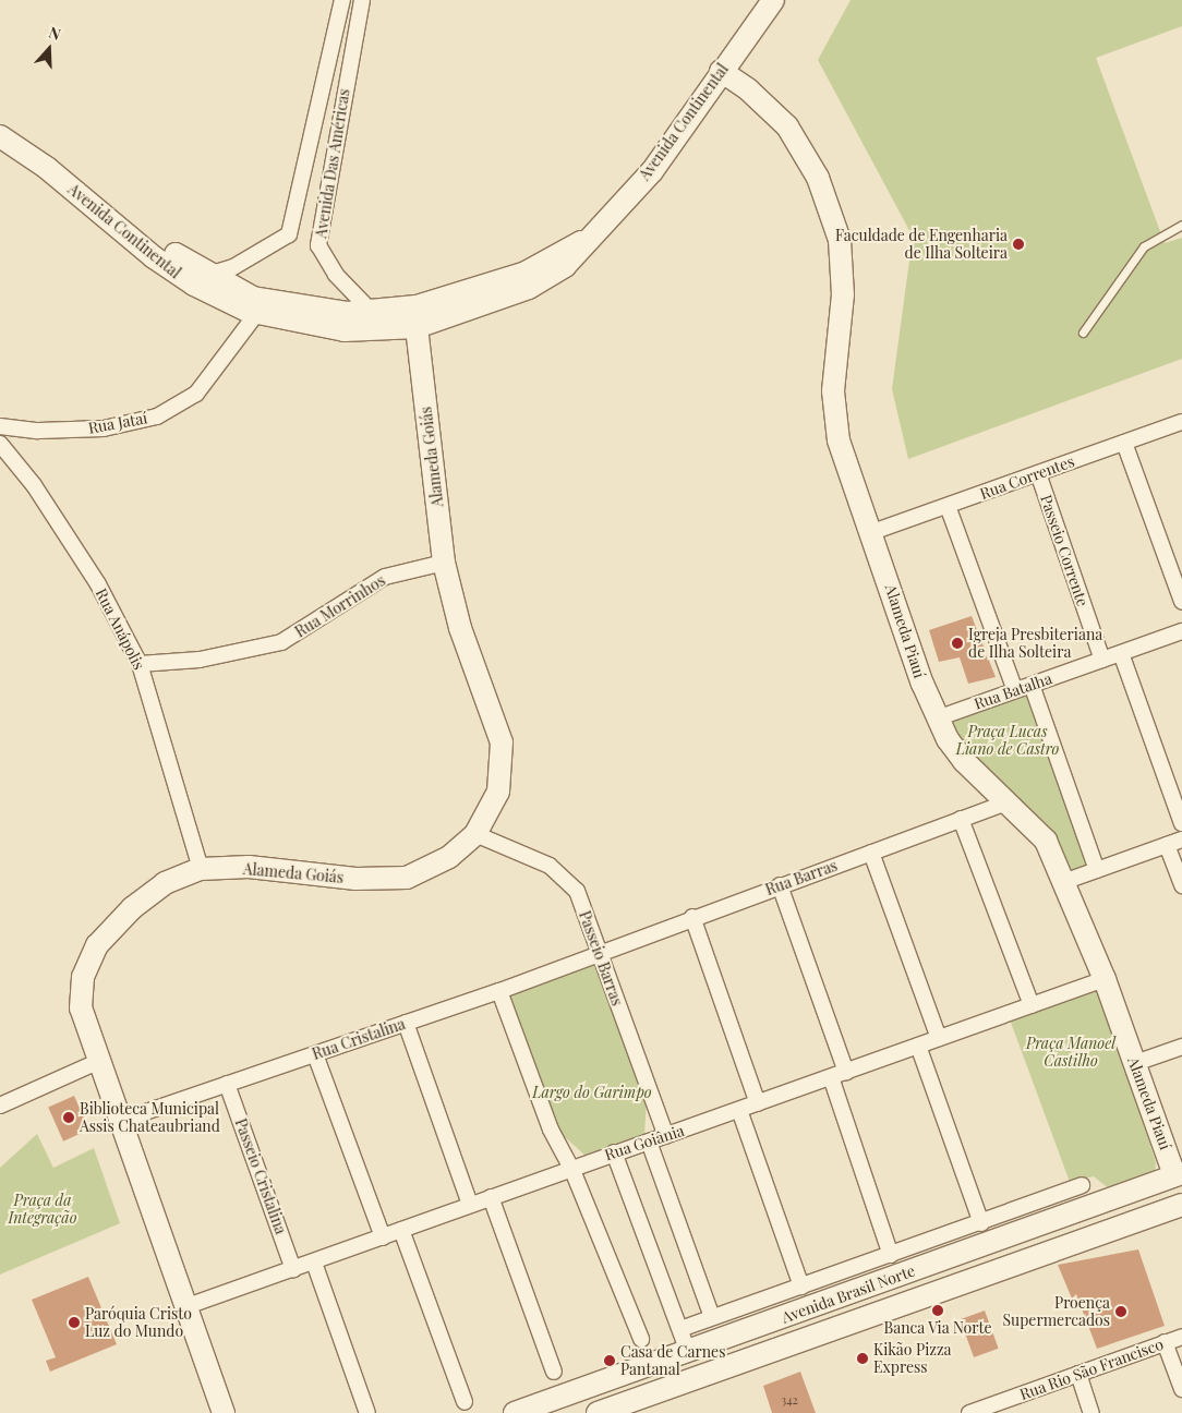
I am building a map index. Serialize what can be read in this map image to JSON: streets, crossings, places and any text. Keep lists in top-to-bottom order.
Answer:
{
  "streets": {
    "street": [
      "Avenida Continental",
      "Avenida Das Américas",
      "Rua Jataí",
      "Alameda Goiás",
      "Rua Correntes",
      "Passeio Corrente",
      "Rua Morrinhos",
      "Rua Anápolis",
      "Alameda Piauí",
      "Rua Batalha",
      "Rua Barras",
      "Passeio Barras",
      "Rua Cristalina",
      "Rua Goiânia",
      "Passeio Cristalina",
      "Avenida Brasil Norte",
      "Rua Rio São Francisco"
    ]
  },
  "crossings": [
    ["Avenida Continental", "Avenida Das Américas"],
    ["Avenida Continental", "Rua Jataí"],
    ["Avenida Continental", "Alameda Goiás"],
    ["Avenida Continental", "Alameda Piauí"],
    ["Alameda Goiás", "Rua Morrinhos"],
    ["Alameda Goiás", "Rua Anápolis"],
    ["Alameda Goiás", "Passeio Barras"],
    ["Alameda Goiás", "Rua Cristalina"],
    ["Alameda Goiás", "Rua Goiânia"],
    ["Rua Correntes", "Passeio Corrente"],
    ["Rua Correntes", "Alameda Piauí"],
    ["Passeio Corrente", "Rua Batalha"],
    ["Rua Morrinhos", "Rua Anápolis"],
    ["Alameda Piauí", "Rua Batalha"],
    ["Alameda Piauí", "Rua Barras"],
    ["Alameda Piauí", "Rua Goiânia"],
    ["Alameda Piauí", "Avenida Brasil Norte"],
    ["Rua Barras", "Passeio Barras"],
    ["Rua Barras", "Rua Cristalina"],
    ["Passeio Barras", "Rua Cristalina"],
    ["Passeio Barras", "Rua Goiânia"],
    ["Rua Cristalina", "Passeio Cristalina"],
    ["Rua Goiânia", "Passeio Cristalina"]
  ],
  "parks": [
    "Praça Lucas Liano de Castro",
    "Praça Manoel Castilho",
    "Largo do Garimpo",
    "Praça da Integração"
  ],
  "places": [
    "Faculdade de Engenharia de Ilha Solteira",
    "Igreja Presbiteriana de Ilha Solteira",
    "Biblioteca Municipal Assis Chateaubriand",
    "Banca Via Norte",
    "Proença Supermercados",
    "Paróquia Cristo Luz do Mundo",
    "Kikão Pizza Express",
    "Casa de Carnes Pantanal"
  ],
  "house_numbers": ["342"],
  "north": "top"
}
